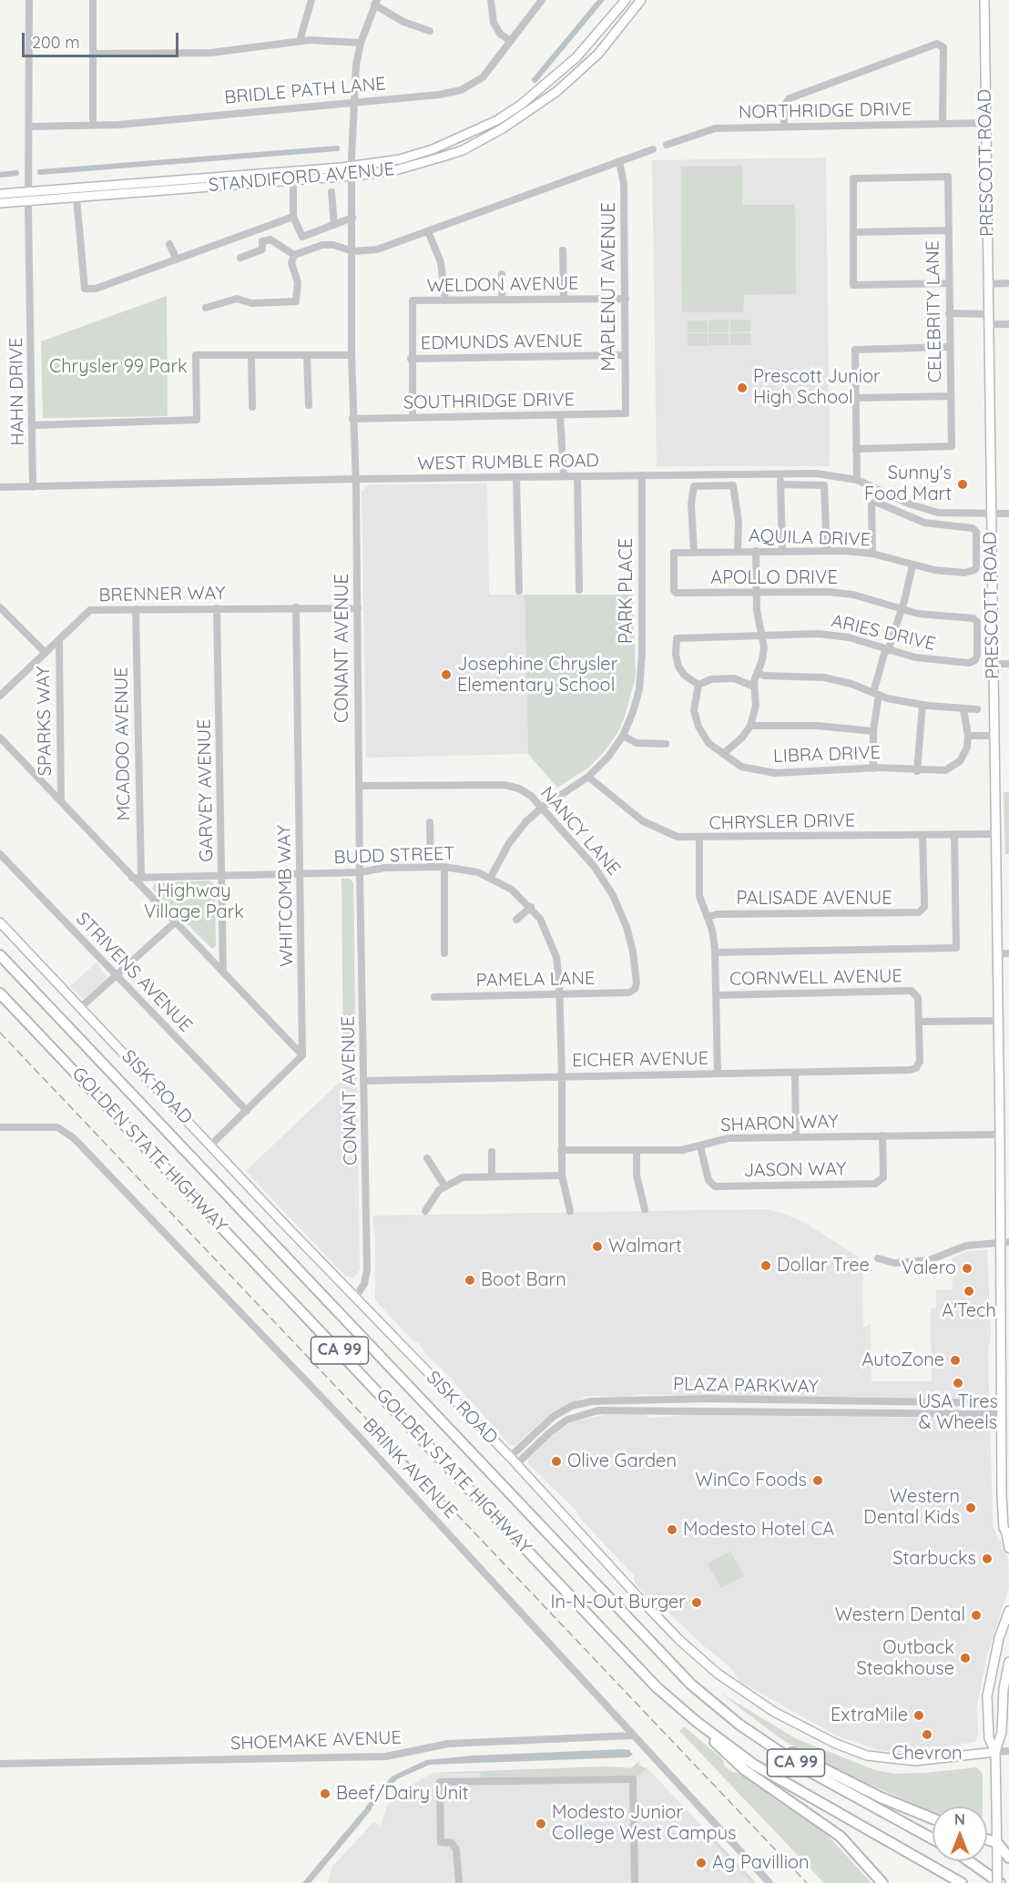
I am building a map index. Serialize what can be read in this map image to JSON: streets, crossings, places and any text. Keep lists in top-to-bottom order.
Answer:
{
  "streets": {
    "highway": ["GOLDEN STATE HIGHWAY", "CA 99"],
    "main road": ["PRESCOTT ROAD", "STANDIFORD AVENUE", "SISK ROAD"],
    "street": [
      "BRIDLE PATH LANE",
      "NORTHRIDGE DRIVE",
      "WELDON AVENUE",
      "MAPLENUT AVENUE",
      "CELEBRITY LANE",
      "EDMUNDS AVENUE",
      "HAHN DRIVE",
      "SOUTHRIDGE DRIVE",
      "WEST RUMBLE ROAD",
      "AQUILA DRIVE",
      "APOLLO DRIVE",
      "PARK PLACE",
      "BRENNER WAY",
      "ARIES DRIVE",
      "CONANT AVENUE",
      "SPARKS WAY",
      "MCADOO AVENUE",
      "LIBRA DRIVE",
      "GARVEY AVENUE",
      "CHRYSLER DRIVE",
      "NANCY LANE",
      "BUDD STREET",
      "WHITCOMB WAY",
      "PALISADE AVENUE",
      "STRIVENS AVENUE",
      "CORNWELL AVENUE",
      "PAMELA LANE",
      "EICHER AVENUE",
      "SHARON WAY",
      "JASON WAY",
      "PLAZA PARKWAY",
      "BRINK AVENUE",
      "SHOEMAKE AVENUE"
    ]
  },
  "crossings": [
    ["BRIDLE PATH LANE", "HAHN DRIVE"],
    ["BRIDLE PATH LANE", "CONANT AVENUE"],
    ["NORTHRIDGE DRIVE", "PRESCOTT ROAD"],
    ["PRESCOTT ROAD", "WEST RUMBLE ROAD"],
    ["PRESCOTT ROAD", "CHRYSLER DRIVE"],
    ["PRESCOTT ROAD", "SHARON WAY"],
    ["PRESCOTT ROAD", "PLAZA PARKWAY"],
    ["STANDIFORD AVENUE", "HAHN DRIVE"],
    ["STANDIFORD AVENUE", "CONANT AVENUE"],
    ["WELDON AVENUE", "MAPLENUT AVENUE"],
    ["WELDON AVENUE", "EDMUNDS AVENUE"],
    ["MAPLENUT AVENUE", "EDMUNDS AVENUE"],
    ["MAPLENUT AVENUE", "SOUTHRIDGE DRIVE"],
    ["HAHN DRIVE", "WEST RUMBLE ROAD"],
    ["SOUTHRIDGE DRIVE", "CONANT AVENUE"],
    ["WEST RUMBLE ROAD", "PARK PLACE"],
    ["WEST RUMBLE ROAD", "CONANT AVENUE"],
    ["AQUILA DRIVE", "APOLLO DRIVE"],
    ["APOLLO DRIVE", "ARIES DRIVE"],
    ["PARK PLACE", "CHRYSLER DRIVE"],
    ["PARK PLACE", "NANCY LANE"],
    ["PARK PLACE", "BUDD STREET"],
    ["BRENNER WAY", "CONANT AVENUE"],
    ["BRENNER WAY", "SPARKS WAY"],
    ["BRENNER WAY", "MCADOO AVENUE"],
    ["BRENNER WAY", "GARVEY AVENUE"],
    ["BRENNER WAY", "WHITCOMB WAY"],
    ["ARIES DRIVE", "LIBRA DRIVE"],
    ["CONANT AVENUE", "NANCY LANE"],
    ["CONANT AVENUE", "BUDD STREET"],
    ["CONANT AVENUE", "EICHER AVENUE"],
    ["CONANT AVENUE", "SISK ROAD"],
    ["MCADOO AVENUE", "BUDD STREET"],
    ["GARVEY AVENUE", "BUDD STREET"],
    ["CHRYSLER DRIVE", "PALISADE AVENUE"],
    ["NANCY LANE", "PAMELA LANE"],
    ["BUDD STREET", "WHITCOMB WAY"],
    ["BUDD STREET", "PAMELA LANE"],
    ["BUDD STREET", "EICHER AVENUE"],
    ["BUDD STREET", "SHARON WAY"],
    ["CORNWELL AVENUE", "EICHER AVENUE"],
    ["SISK ROAD", "PLAZA PARKWAY"],
    ["SHARON WAY", "JASON WAY"],
    ["BRINK AVENUE", "SHOEMAKE AVENUE"]
  ],
  "parks": ["Chrysler 99 Park", "Highway Village Park"],
  "places": [
    "Prescott Junior High School",
    "Sunny's Food Mart",
    "Josephine Chrysler Elementary School",
    "Walmart",
    "Dollar Tree",
    "Valero",
    "Boot Barn",
    "A'Tech",
    "AutoZone",
    "USA Tires & Wheels",
    "Olive Garden",
    "WinCo Foods",
    "Western Dental Kids",
    "Modesto Hotel CA",
    "Starbucks",
    "In-N-Out Burger",
    "Western Dental",
    "Outback Steakhouse",
    "ExtraMile",
    "Chevron",
    "Beef/Dairy Unit",
    "Modesto Junior College West Campus",
    "Ag Pavillion"
  ],
  "scale_bar": "200 m",
  "north": "top"
}
